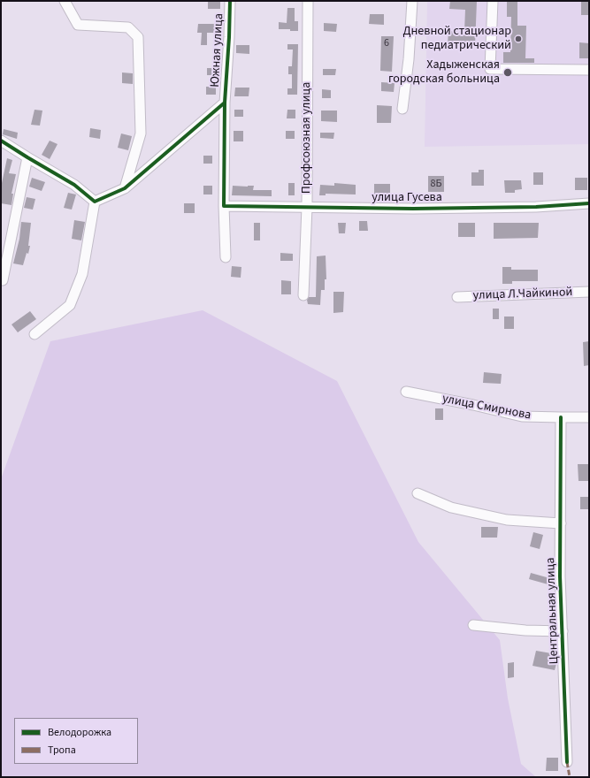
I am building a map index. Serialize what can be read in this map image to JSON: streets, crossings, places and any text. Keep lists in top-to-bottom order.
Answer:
{
  "streets": {
    "street": [
      "Южная улица",
      "Профсоюзная улица",
      "улица Гусева",
      "улица Л.Чайкиной",
      "улица Смирнова",
      "Центральная улица"
    ]
  },
  "crossings": [
    ["Южная улица", "улица Гусева"],
    ["Профсоюзная улица", "улица Гусева"],
    ["улица Смирнова", "Центральная улица"]
  ],
  "places": ["Дневной стационар педиатрический", "Хадыженская городская больница"],
  "house_numbers": ["6", "8Б"],
  "legend": ["Велодорожка", "Тропа"]
}
